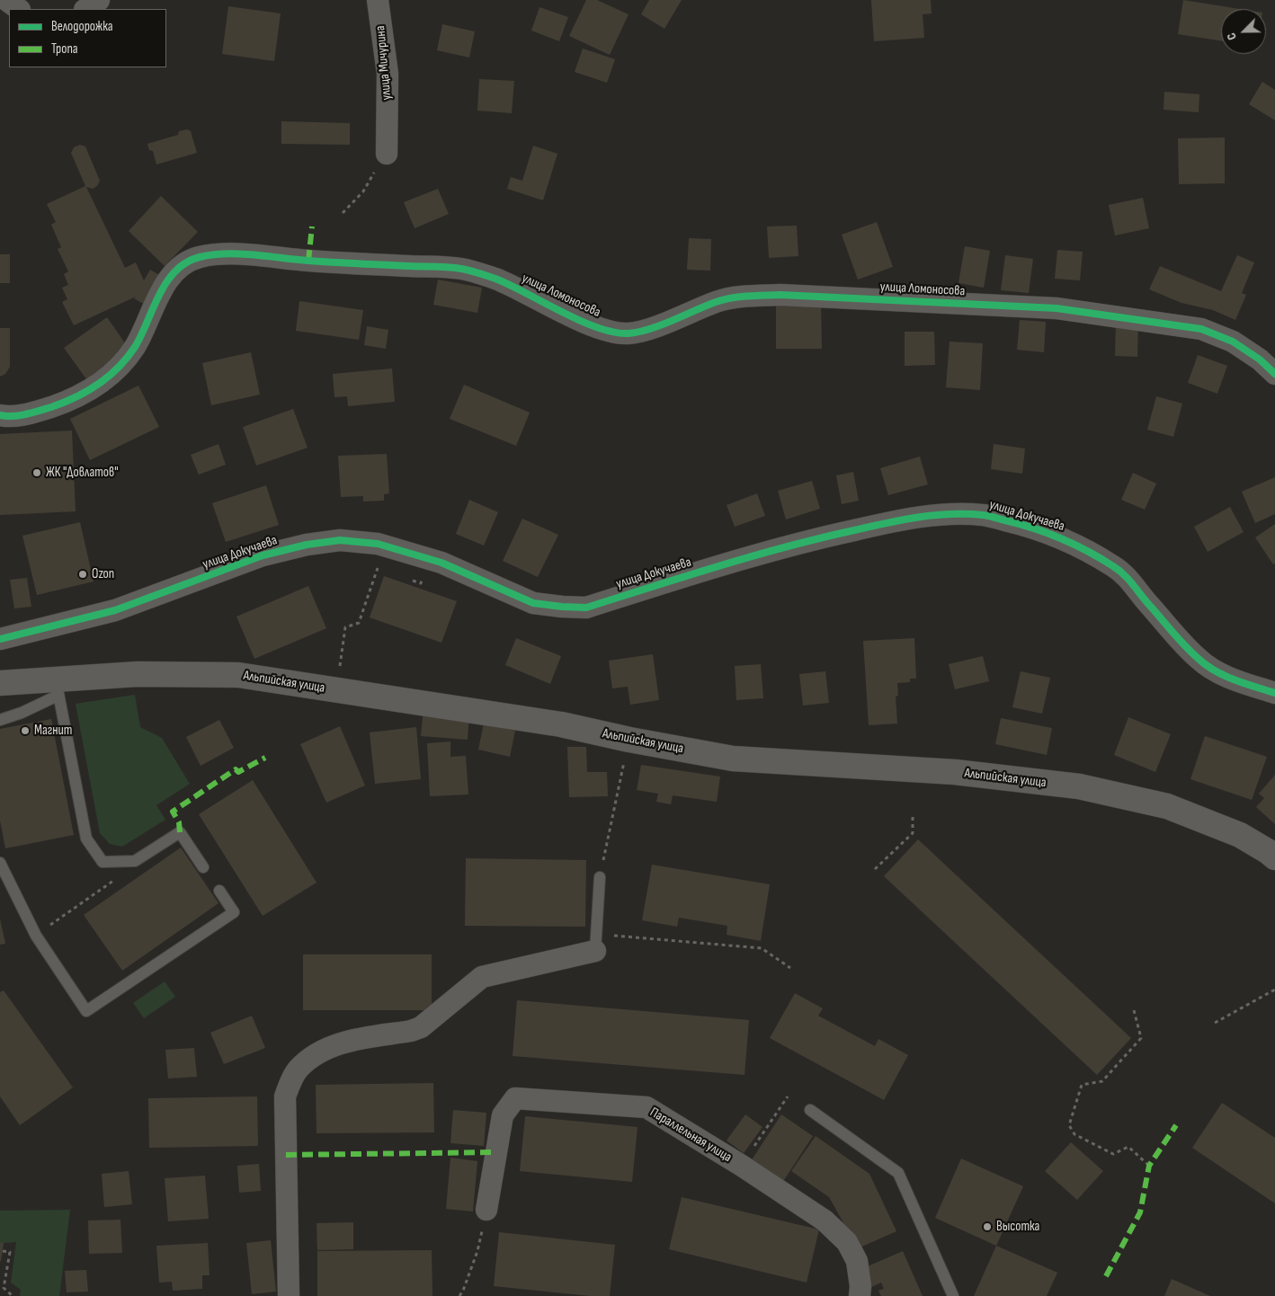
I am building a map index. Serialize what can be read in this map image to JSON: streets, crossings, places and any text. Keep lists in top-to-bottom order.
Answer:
{
  "streets": {
    "street": [
      "улица Мичурина",
      "улица Ломоносова",
      "улица Докучаева",
      "Альпийская улица",
      "Параллельная улица"
    ]
  },
  "places": [
    "ЖК \"Довлатов\"",
    "Ozon",
    "Магнит",
    "Высотка"
  ],
  "legend": ["Велодорожка", "Тропа"],
  "north": "bottom left"
}
